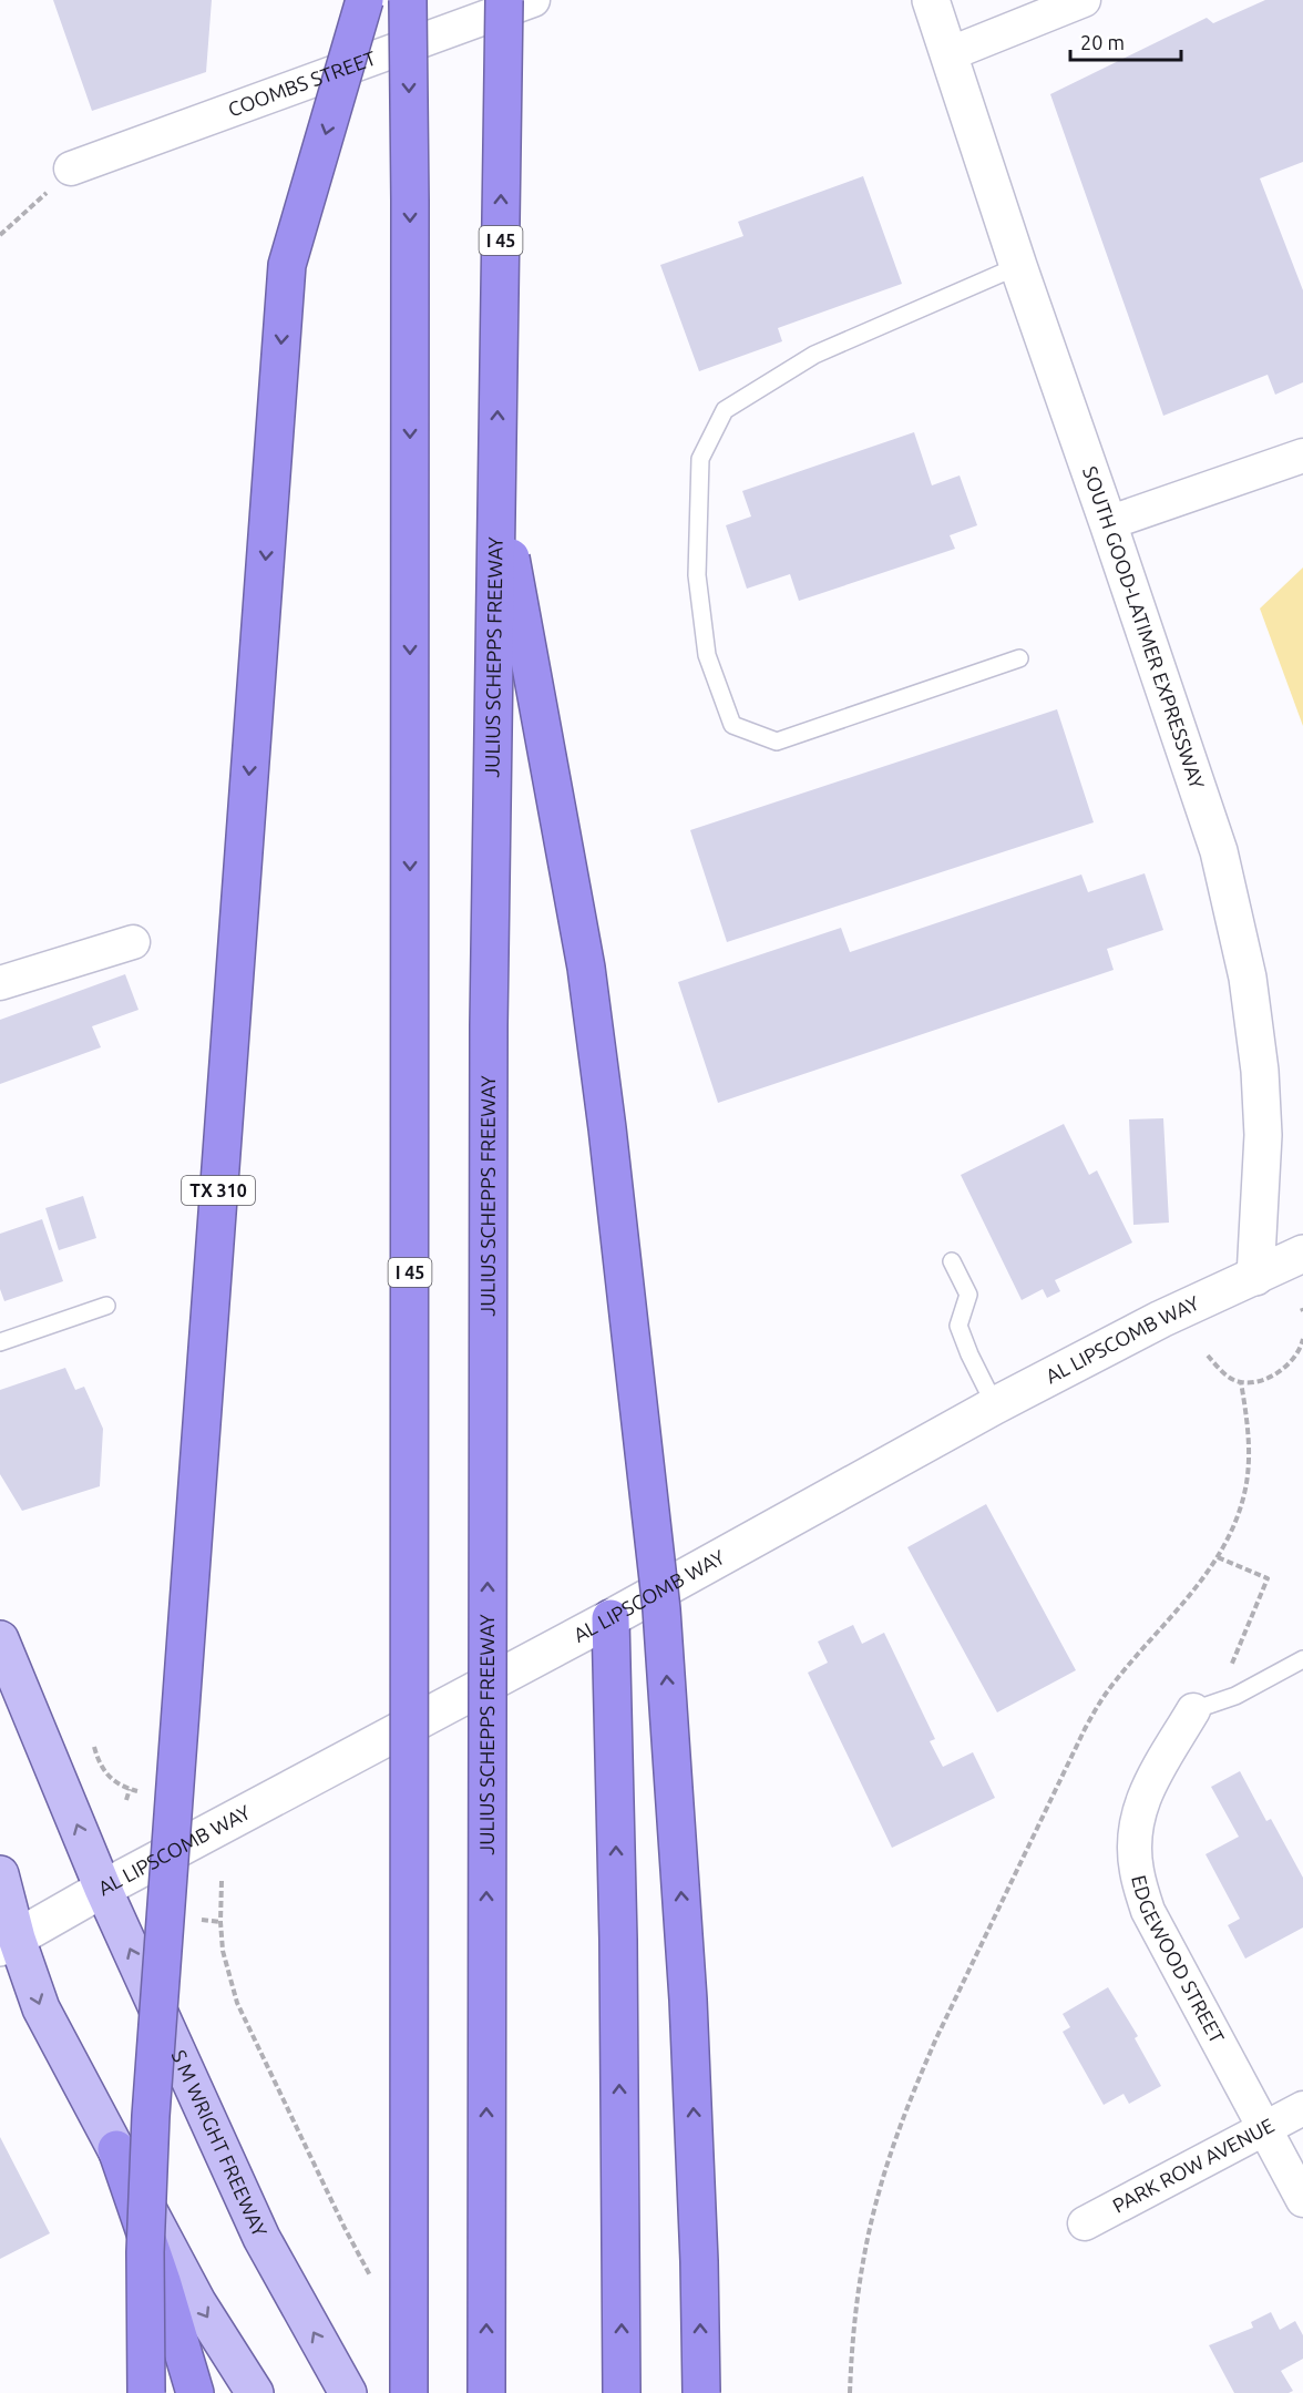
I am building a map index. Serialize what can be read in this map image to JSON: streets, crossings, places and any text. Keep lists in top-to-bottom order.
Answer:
{
  "streets": {
    "highway": ["I 45", "JULIUS SCHEPPS FREEWAY", "TX 310"],
    "main road": ["SOUTH GOOD-LATIMER EXPRESSWAY", "AL LIPSCOMB WAY", "S M WRIGHT FREEWAY"],
    "street": ["COOMBS STREET", "EDGEWOOD STREET", "PARK ROW AVENUE"]
  },
  "crossings": [
    ["SOUTH GOOD-LATIMER EXPRESSWAY", "AL LIPSCOMB WAY"],
    ["AL LIPSCOMB WAY", "S M WRIGHT FREEWAY"],
    ["EDGEWOOD STREET", "PARK ROW AVENUE"]
  ],
  "scale_bar": "20 m"
}
